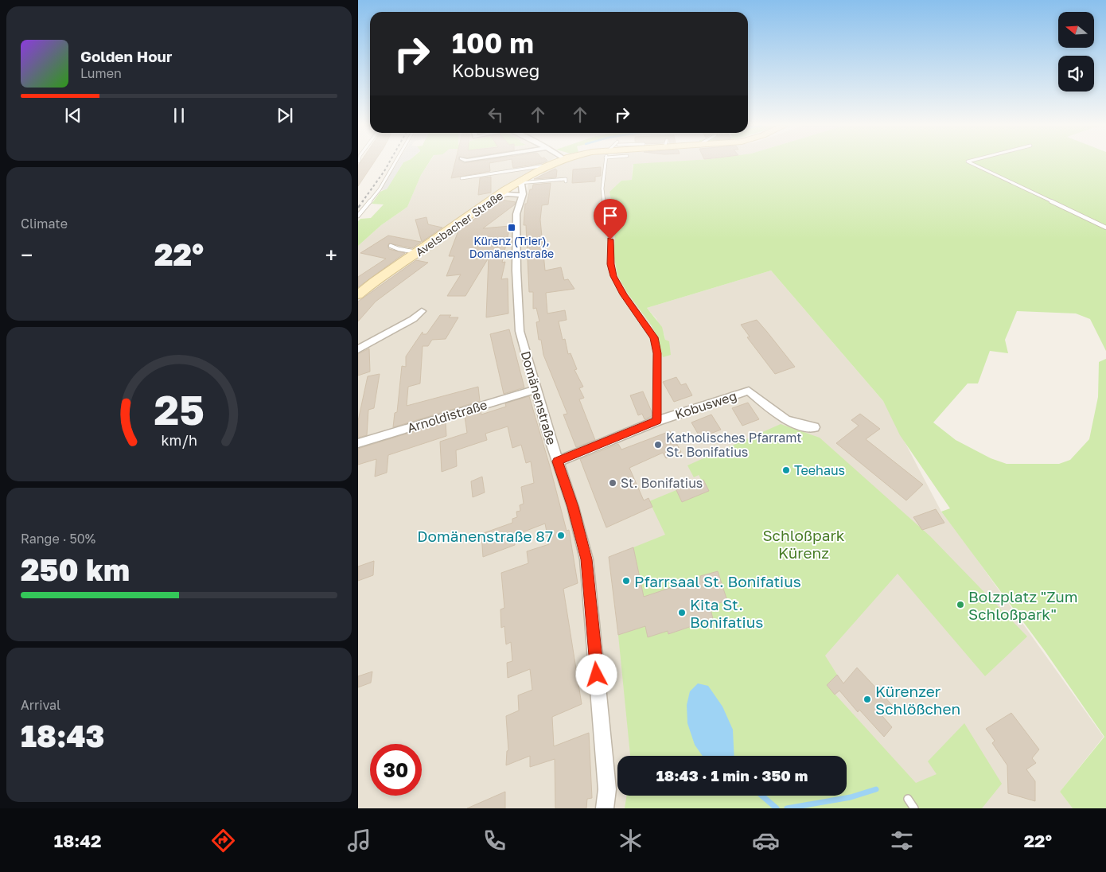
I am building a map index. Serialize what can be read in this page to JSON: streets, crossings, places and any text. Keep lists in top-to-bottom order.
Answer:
{
  "streets": {
    "main road": ["Avelsbacher Straße"],
    "street": ["Domänenstraße", "Kobusweg", "Arnoldistraße"]
  },
  "crossings": [
    ["Avelsbacher Straße", "Domänenstraße"],
    ["Domänenstraße", "Kobusweg"],
    ["Domänenstraße", "Arnoldistraße"]
  ],
  "parks": ["Schloßpark Kürenz"],
  "places": {
    "transit": ["Kürenz (Trier), Domänenstraße"],
    "other": [
      "Katholisches Pfarramt St. Bonifatius",
      "Teehaus",
      "St. Bonifatius",
      "Domänenstraße 87",
      "Pfarrsaal St. Bonifatius",
      "Bolzplatz \"Zum Schloßpark\"",
      "Kita St. Bonifatius",
      "Kürenzer Schlößchen"
    ]
  },
  "north": "left",
  "page": {
    "turn": ["100 m", "Kobusweg"],
    "song": ["Golden Hour", "Lumen"],
    "tile": [
      "Climate",
      ["Range · 50%", "250 km"],
      ["Arrival", "18:43"]
    ],
    "heat": ["−", "22°", "+"],
    "limit": "30",
    "trip": "18:43 · 1 min · 350 m",
    "tabs": ["18:42", "22°"],
    "gauge": ["25", "km/h"]
  }
}
